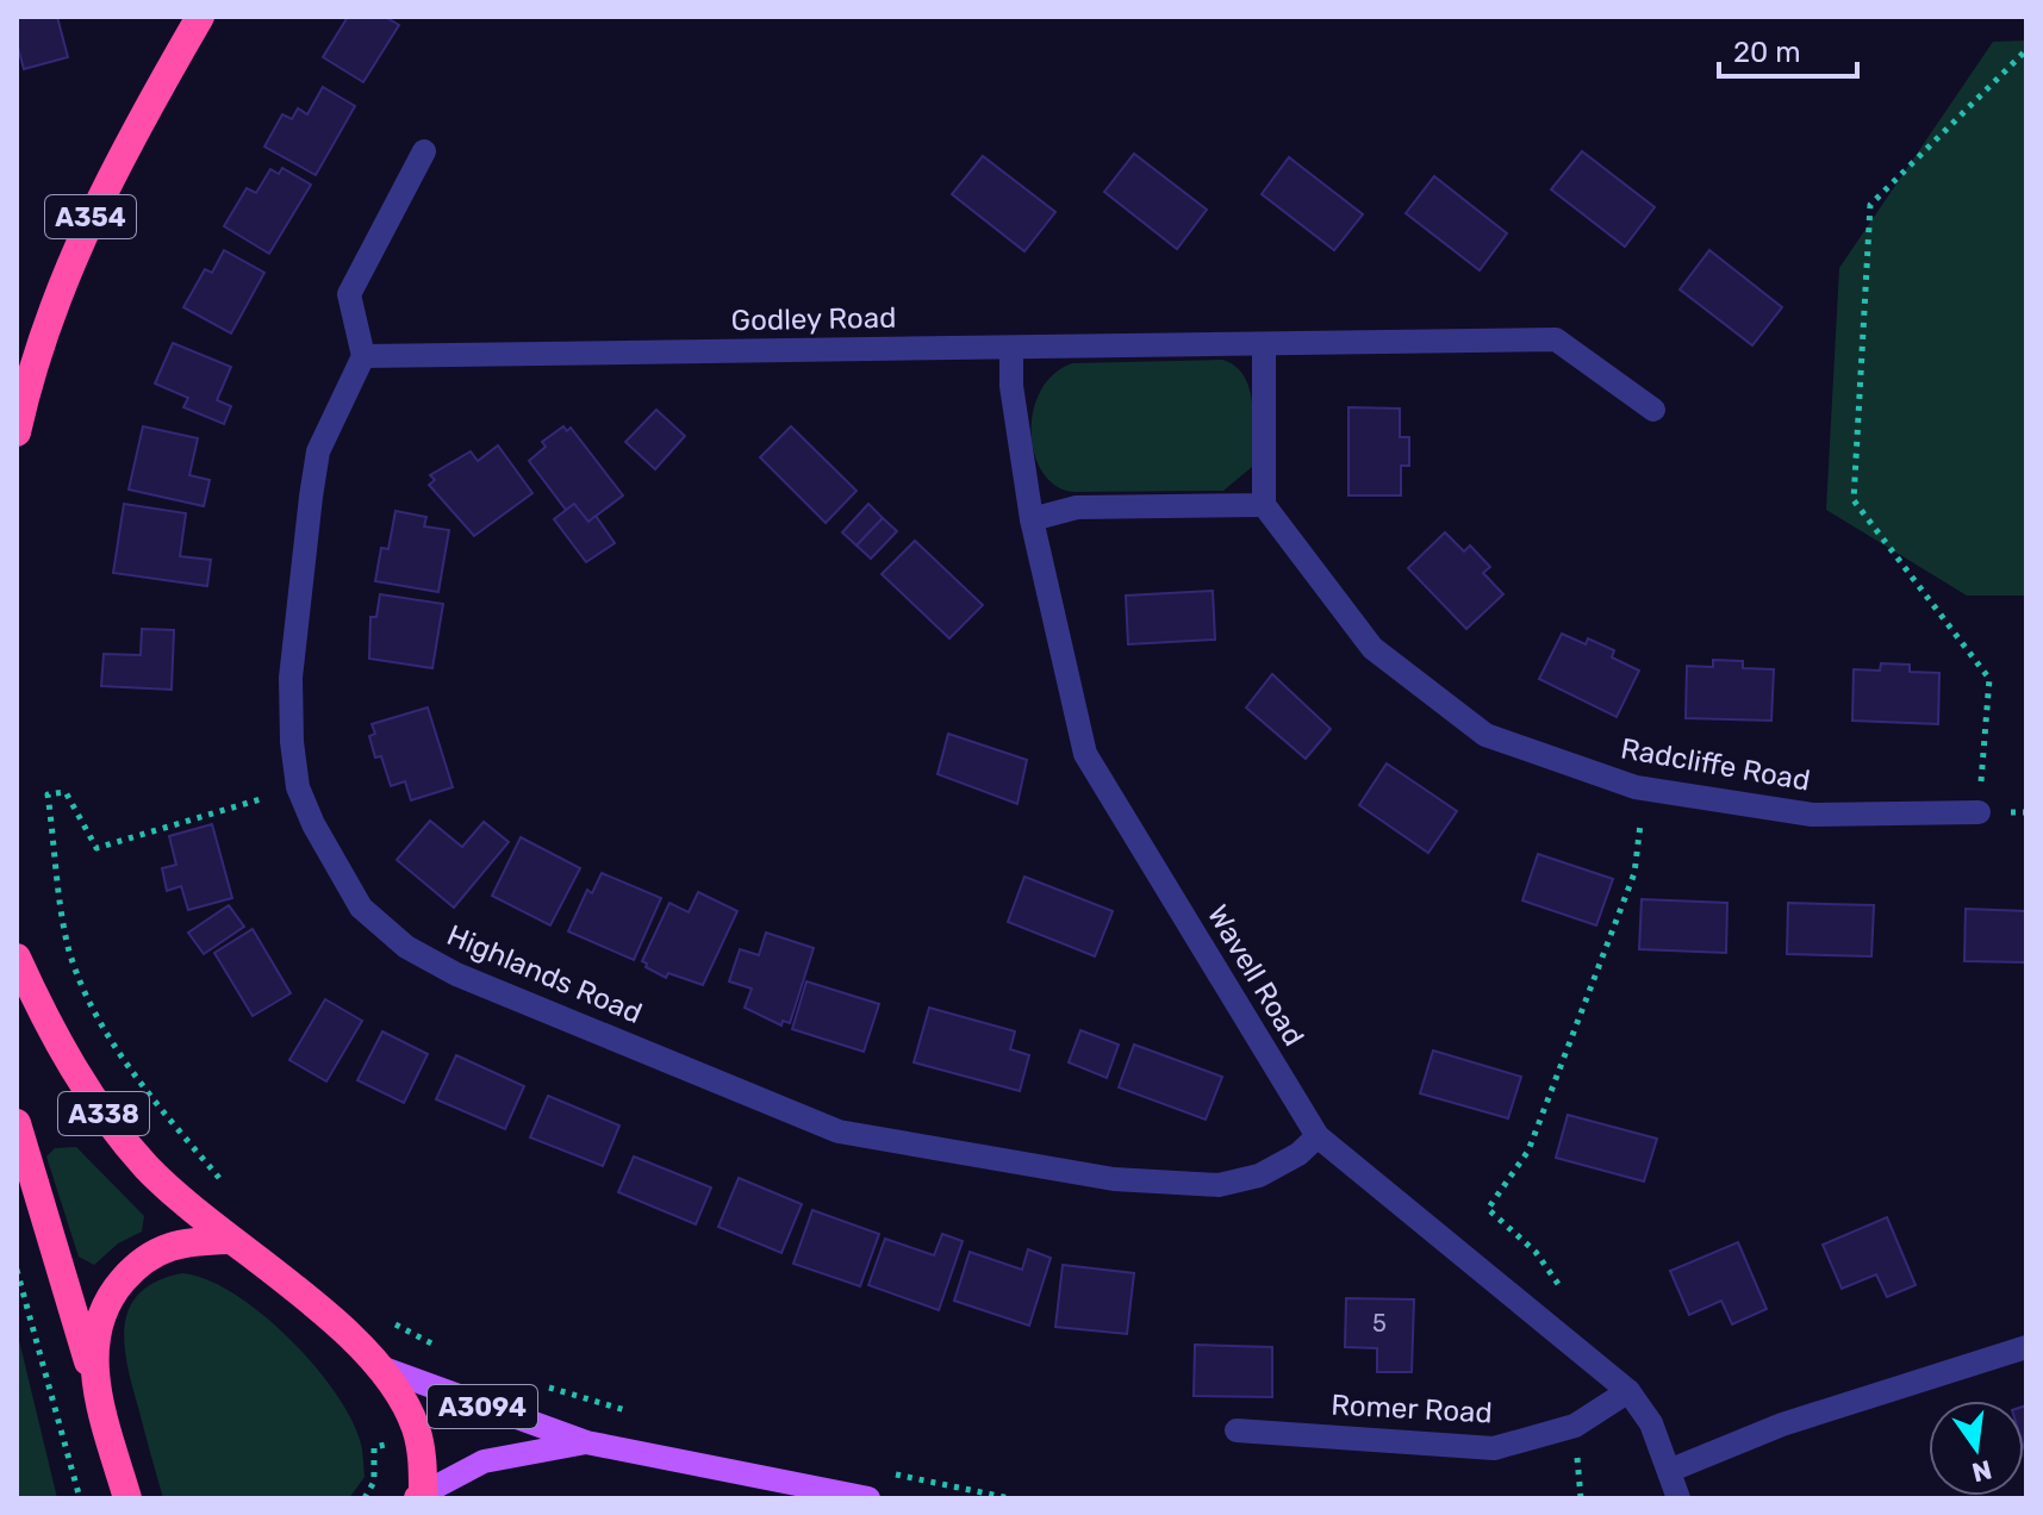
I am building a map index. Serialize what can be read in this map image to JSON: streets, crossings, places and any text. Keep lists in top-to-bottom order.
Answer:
{
  "streets": {
    "highway": ["A354", "A338"],
    "main road": ["A3094"],
    "street": [
      "Godley Road",
      "Radcliffe Road",
      "Highlands Road",
      "Wavell Road",
      "Romer Road"
    ]
  },
  "crossings": [
    ["Godley Road", "Highlands Road"],
    ["Godley Road", "Wavell Road"],
    ["Highlands Road", "Wavell Road"],
    ["Wavell Road", "Romer Road"],
    ["A338", "A3094"]
  ],
  "house_numbers": ["5"],
  "scale_bar": "20 m",
  "north": "bottom"
}
